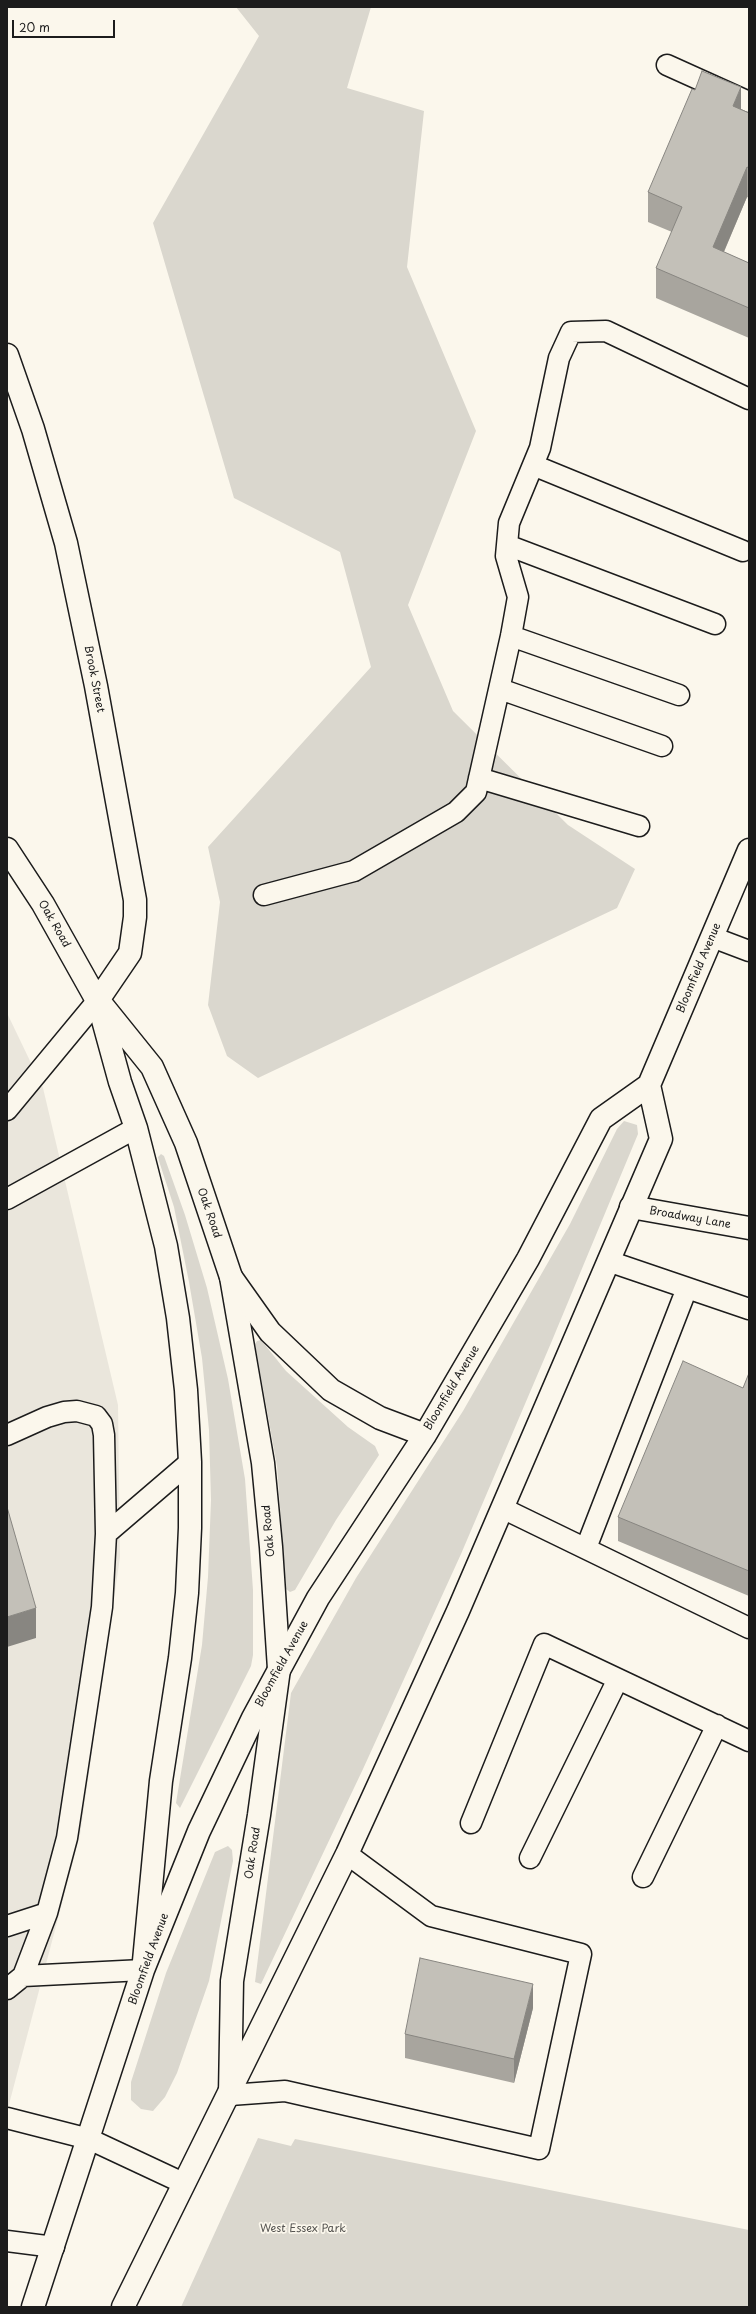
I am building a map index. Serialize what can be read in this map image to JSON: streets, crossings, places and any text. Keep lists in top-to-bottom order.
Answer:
{
  "streets": {
    "main road": [
      "Brook Street",
      "Oak Road",
      "Bloomfield Avenue",
      "Broadway Lane"
    ]
  },
  "crossings": [
    ["Brook Street", "Oak Road"],
    ["Oak Road", "Bloomfield Avenue"]
  ],
  "parks": ["West Essex Park"],
  "scale_bar": "20 m"
}
